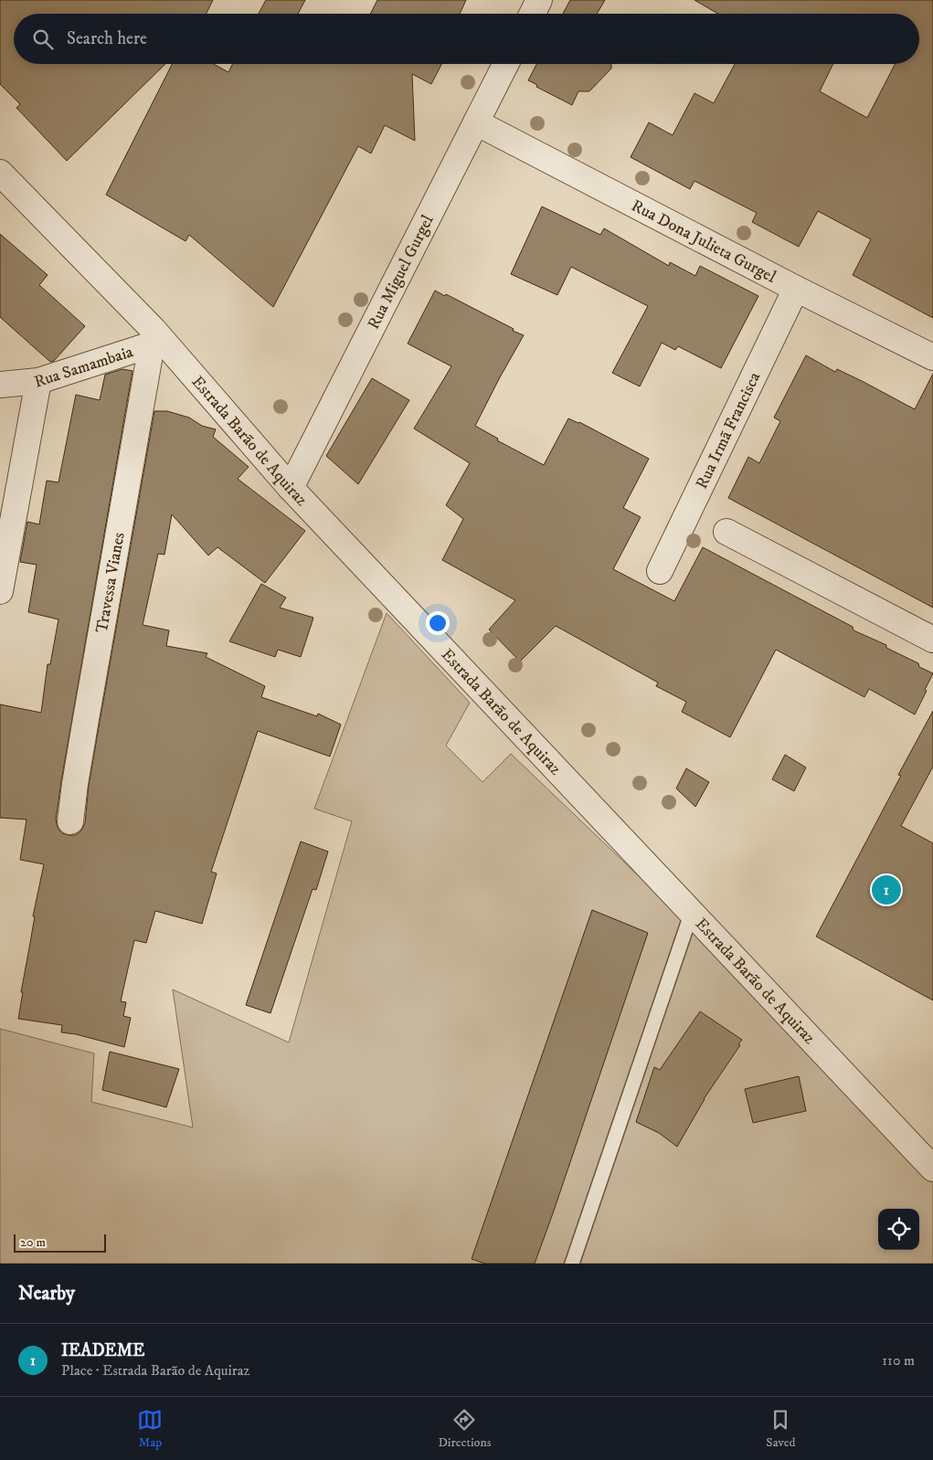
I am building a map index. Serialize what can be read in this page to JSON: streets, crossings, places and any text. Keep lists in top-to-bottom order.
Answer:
{
  "streets": {
    "street": [
      "Rua Dona Julieta Gurgel",
      "Rua Miguel Gurgel",
      "Rua Samambaia",
      "Rua Irmã Francisca",
      "Estrada Barão de Aquiraz",
      "Travessa Vianes"
    ]
  },
  "crossings": [
    ["Rua Dona Julieta Gurgel", "Rua Miguel Gurgel"],
    ["Rua Dona Julieta Gurgel", "Rua Irmã Francisca"],
    ["Rua Miguel Gurgel", "Estrada Barão de Aquiraz"],
    ["Rua Samambaia", "Estrada Barão de Aquiraz"],
    ["Rua Samambaia", "Travessa Vianes"],
    ["Estrada Barão de Aquiraz", "Travessa Vianes"]
  ],
  "scale_bar": "20 m",
  "page": {
    "search": "Search here",
    "pins": "1",
    "scale": "20 m",
    "heading": "Nearby",
    "list": [
      {
        "mark": "1",
        "name": "IEADEME",
        "note": "Place · Estrada Barão de Aquiraz",
        "value": "110 m"
      }
    ],
    "nav": ["Map", "Directions", "Saved"]
  }
}
